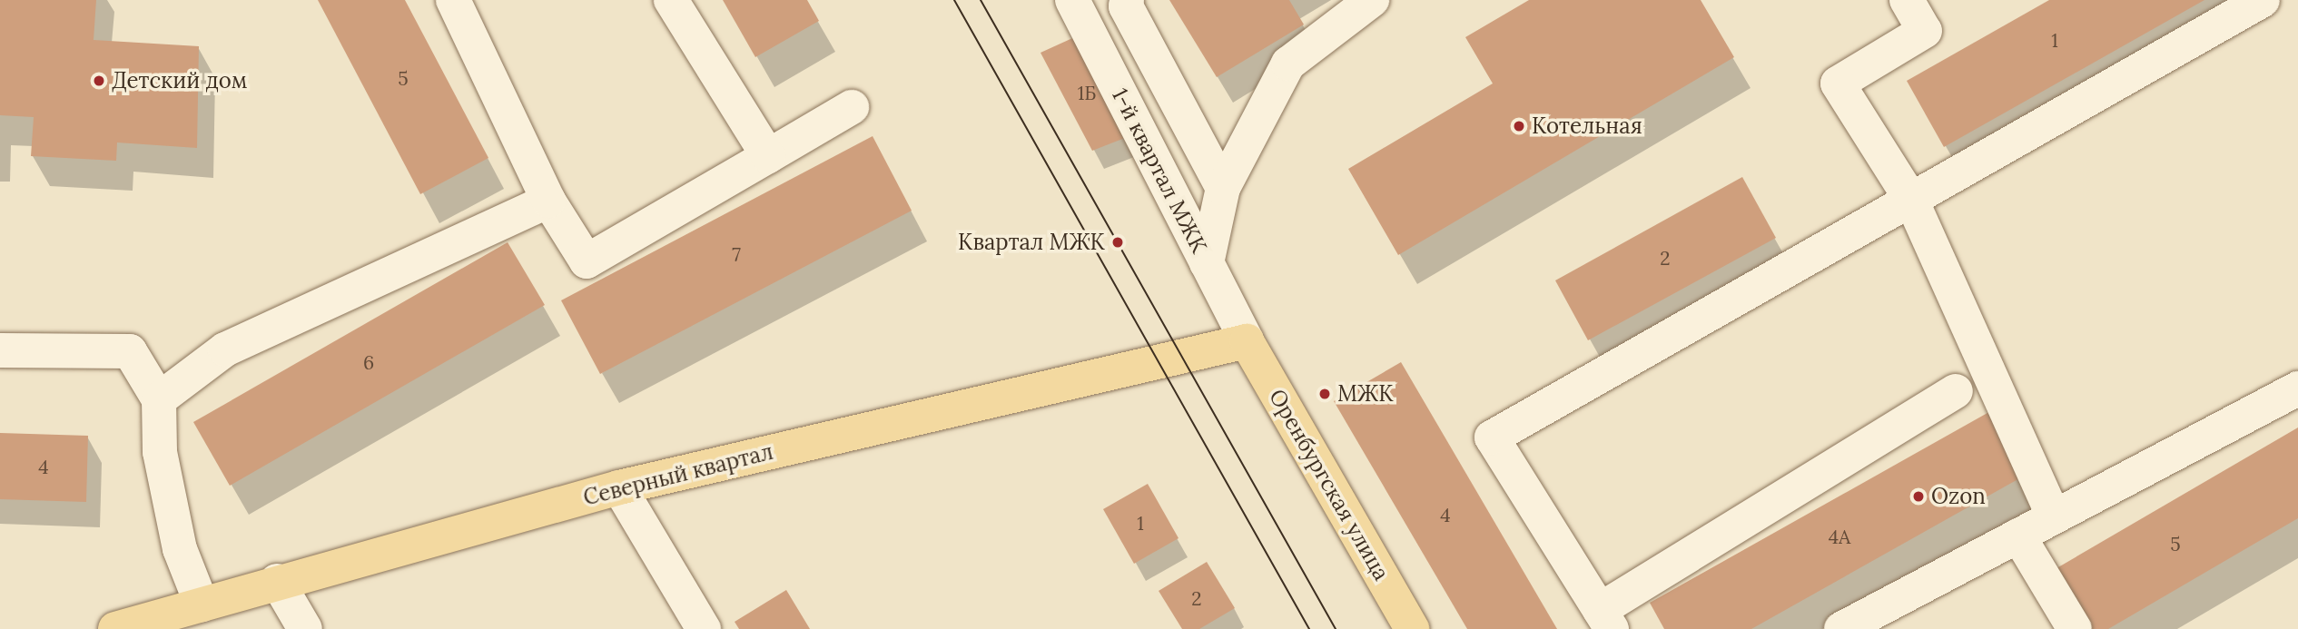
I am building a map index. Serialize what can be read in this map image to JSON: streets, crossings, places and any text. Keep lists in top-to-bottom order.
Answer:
{
  "streets": {
    "main road": ["Северный квартал", "Оренбургская улица"],
    "street": ["1-й квартал МЖК"]
  },
  "crossings": [
    ["1-й квартал МЖК", "Северный квартал"],
    ["1-й квартал МЖК", "Оренбургская улица"],
    ["Северный квартал", "Оренбургская улица"]
  ],
  "places": [
    "Детский дом",
    "Котельная",
    "Квартал МЖК",
    "МЖК",
    "Ozon"
  ],
  "house_numbers": [
    "1",
    "5",
    "1Б",
    "7",
    "2",
    "6",
    "4",
    "4",
    "1",
    "4А",
    "5",
    "2"
  ]
}
